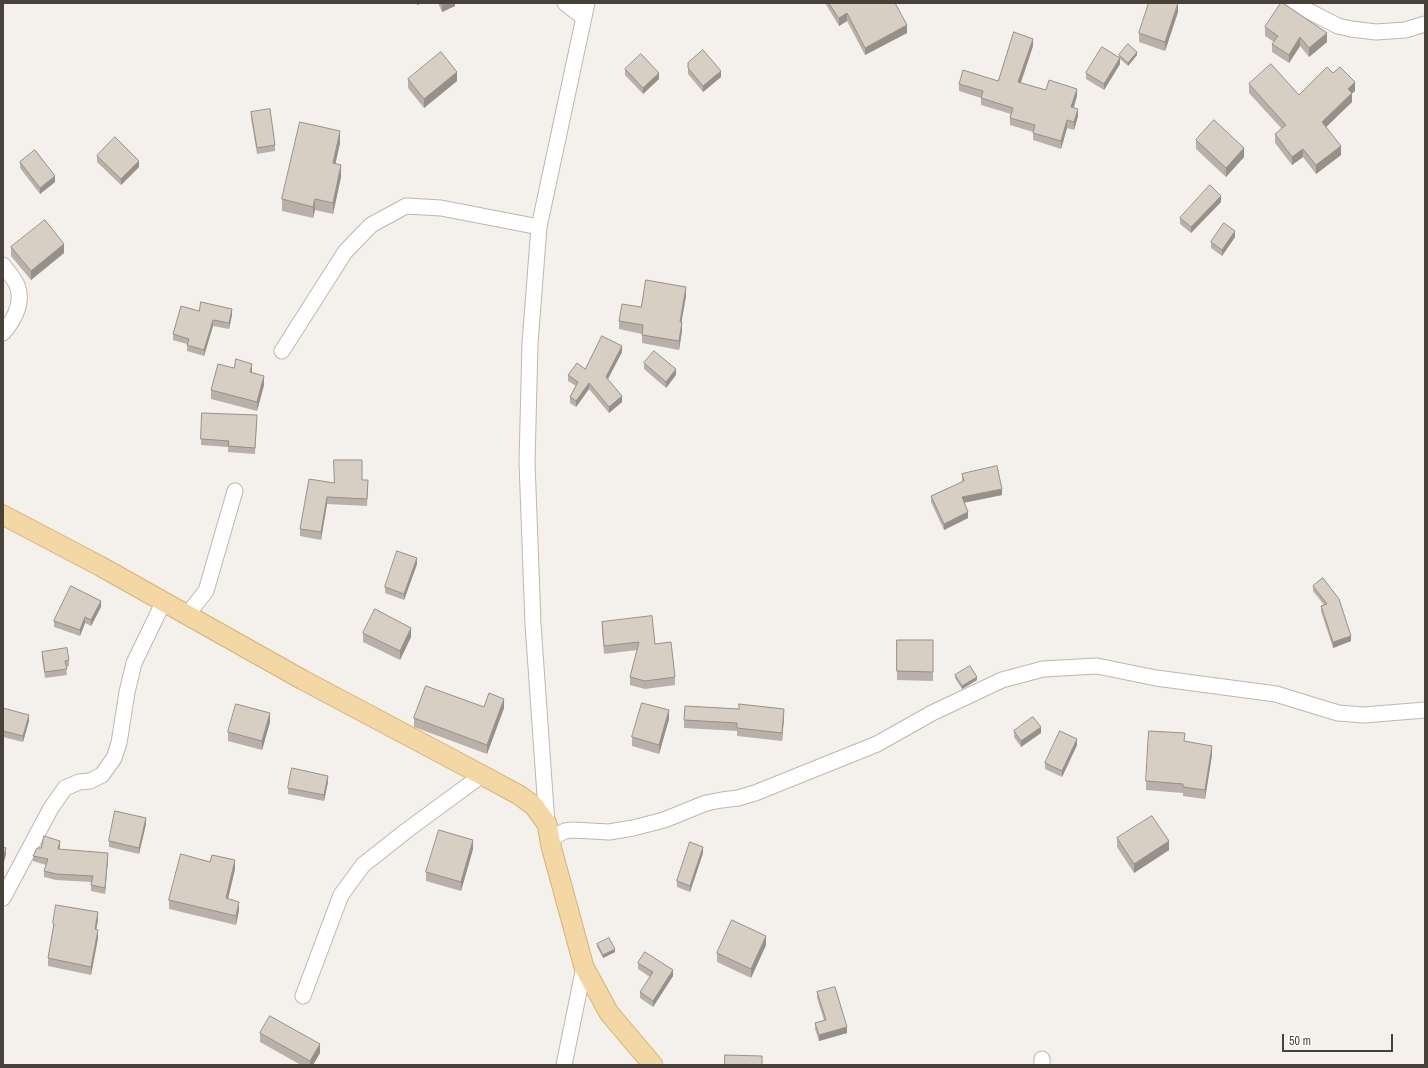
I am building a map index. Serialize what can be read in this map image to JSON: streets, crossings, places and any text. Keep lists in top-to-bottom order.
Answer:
{
  "scale_bar": "50 m"
}
